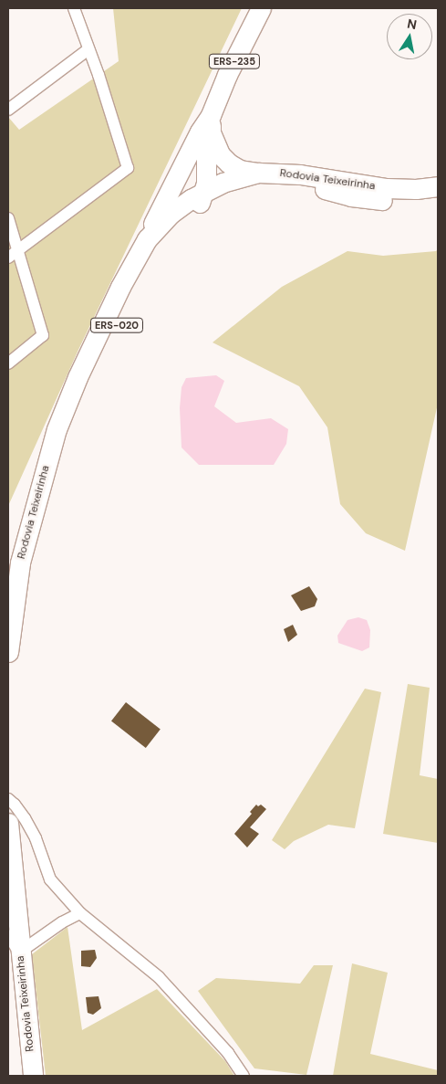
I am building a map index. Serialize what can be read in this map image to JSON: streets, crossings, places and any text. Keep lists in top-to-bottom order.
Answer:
{
  "streets": {
    "main road": ["ERS-235", "Rodovia Teixeirinha", "ERS-020"]
  },
  "crossings": [
    ["ERS-235", "Rodovia Teixeirinha"]
  ],
  "north": "top"
}
